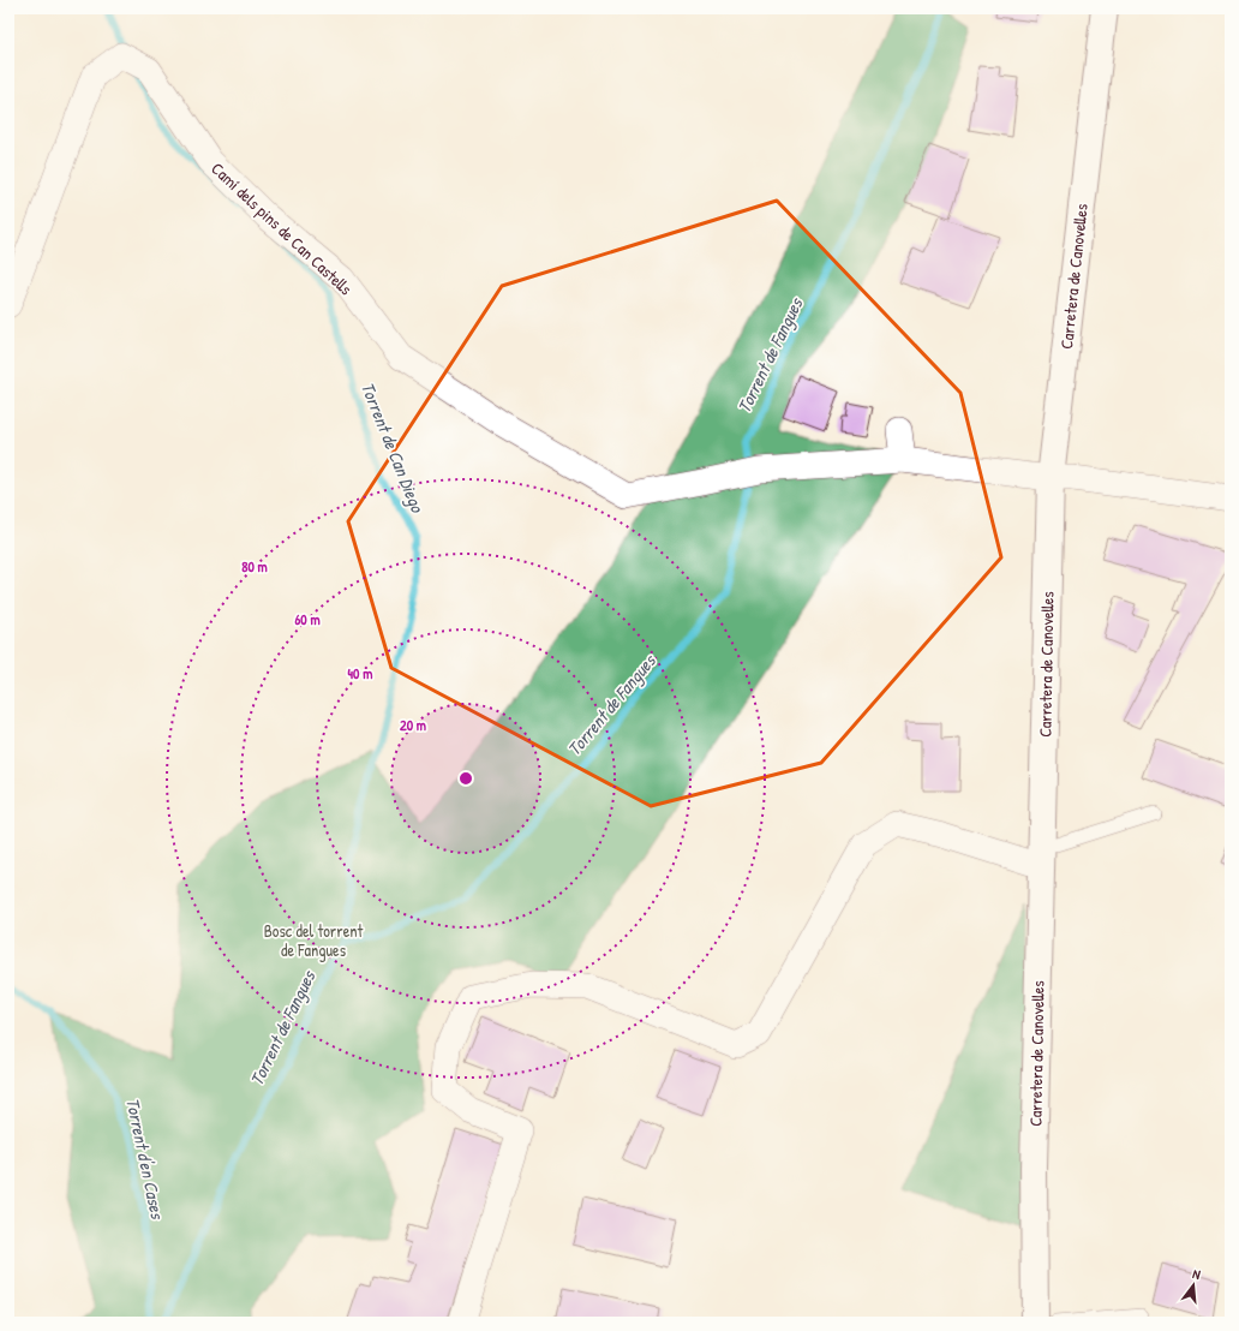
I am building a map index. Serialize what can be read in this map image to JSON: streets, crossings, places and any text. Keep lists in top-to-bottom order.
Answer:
{
  "streets": {
    "street": ["Camí dels pins de Can Castells", "Carretera de Canovelles"]
  },
  "crossings": [
    ["Camí dels pins de Can Castells", "Carretera de Canovelles"]
  ],
  "water": ["Torrent de Fangues", "Torrent de Can Diego", "Torrent d'en Cases"],
  "parks": ["Bosc del torrent de Fangues"],
  "north": "top",
  "rings": [
    "80 m",
    "60 m",
    "40 m",
    "20 m"
  ]
}
